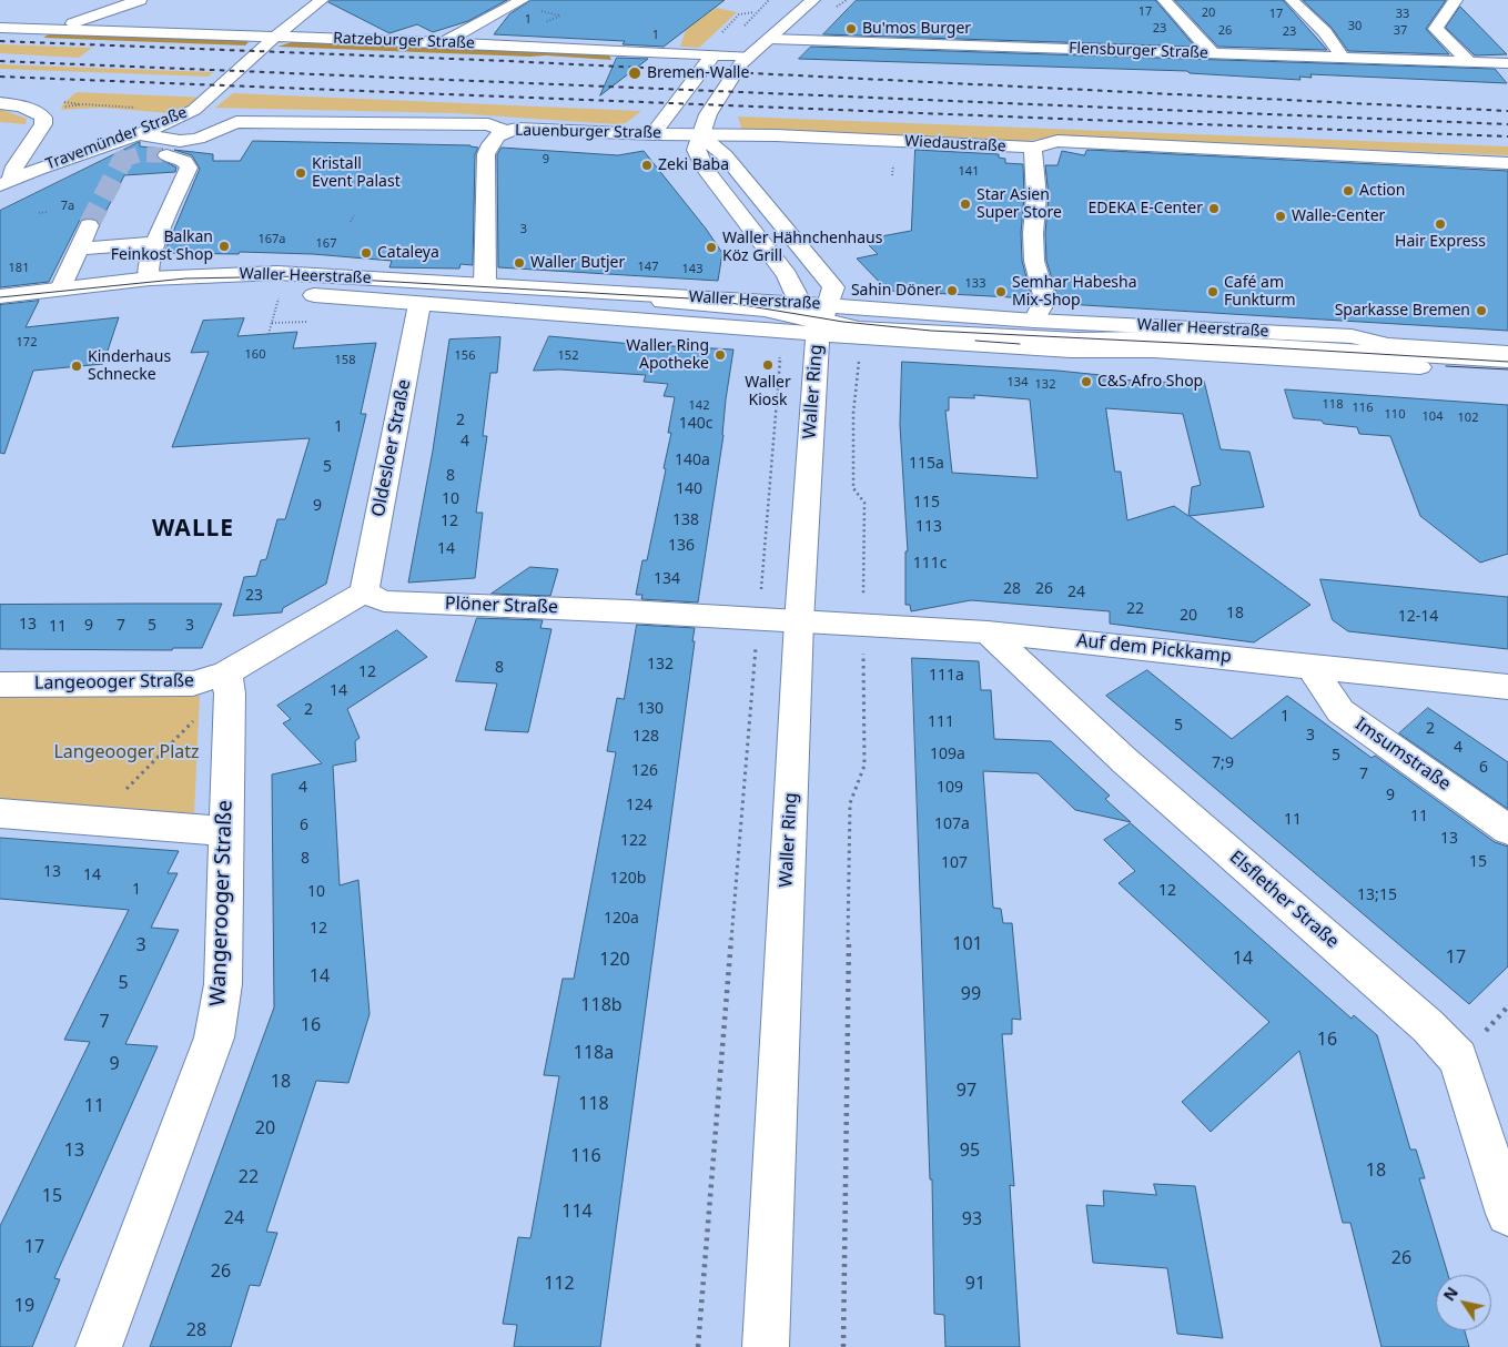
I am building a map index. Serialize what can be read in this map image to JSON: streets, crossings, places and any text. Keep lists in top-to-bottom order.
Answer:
{
  "streets": {
    "street": [
      "Ratzeburger Straße",
      "Flensburger Straße",
      "Lauenburger Straße",
      "Travemünder Straße",
      "Wiedaustraße",
      "Waller Heerstraße",
      "Waller Ring",
      "Oldesloer Straße",
      "Plöner Straße",
      "Auf dem Pickkamp",
      "Langeooger Straße",
      "Imsumstraße",
      "Elsflether Straße",
      "Wangerooger Straße"
    ]
  },
  "crossings": [
    ["Ratzeburger Straße", "Travemünder Straße"],
    ["Lauenburger Straße", "Wiedaustraße"],
    ["Lauenburger Straße", "Waller Heerstraße"],
    ["Lauenburger Straße", "Waller Ring"],
    ["Wiedaustraße", "Waller Heerstraße"],
    ["Wiedaustraße", "Waller Ring"],
    ["Waller Heerstraße", "Waller Ring"],
    ["Waller Heerstraße", "Oldesloer Straße"],
    ["Waller Ring", "Plöner Straße"],
    ["Waller Ring", "Auf dem Pickkamp"],
    ["Oldesloer Straße", "Plöner Straße"],
    ["Plöner Straße", "Auf dem Pickkamp"],
    ["Auf dem Pickkamp", "Imsumstraße"],
    ["Auf dem Pickkamp", "Elsflether Straße"],
    ["Langeooger Straße", "Wangerooger Straße"]
  ],
  "districts": ["WALLE"],
  "parks": ["Langeooger Platz"],
  "places": [
    "Bu'mos Burger",
    "Bremen-Walle",
    "Zeki Baba",
    "Kristall Event Palast",
    "Action",
    "Star Asien Super Store",
    "EDEKA E-Center",
    "Walle-Center",
    "Hair Express",
    "Balkan Feinkost Shop",
    "Waller Hähnchenhaus Köz Grill",
    "Cataleya",
    "Waller Butjer",
    "Sahin Döner",
    "Semhar Habesha Mix-Shop",
    "Café am Funkturm",
    "Sparkasse Bremen",
    "Waller Ring Apotheke",
    "Waller Kiosk",
    "Kinderhaus Schnecke",
    "C&S Afro Shop"
  ],
  "house_numbers": [
    "17",
    "20",
    "17",
    "33",
    "1",
    "30",
    "23",
    "26",
    "37",
    "23",
    "1",
    "9",
    "141",
    "7a",
    "3",
    "167a",
    "167",
    "147",
    "181",
    "143",
    "133",
    "172",
    "160",
    "156",
    "152",
    "158",
    "134",
    "132",
    "118",
    "142",
    "116",
    "110",
    "104",
    "102",
    "2",
    "140c",
    "1",
    "4",
    "140a",
    "115a",
    "5",
    "8",
    "140",
    "10",
    "115",
    "9",
    "138",
    "12",
    "113",
    "136",
    "14",
    "111c",
    "134",
    "28",
    "26",
    "24",
    "23",
    "22",
    "18",
    "20",
    "12-14",
    "13",
    "9",
    "7",
    "5",
    "3",
    "11",
    "132",
    "8",
    "12",
    "111a",
    "14",
    "130",
    "2",
    "1",
    "111",
    "5",
    "2",
    "3",
    "128",
    "4",
    "109a",
    "5",
    "7;9",
    "6",
    "126",
    "7",
    "4",
    "109",
    "9",
    "124",
    "11",
    "11",
    "107a",
    "6",
    "13",
    "122",
    "8",
    "15",
    "107",
    "13",
    "14",
    "120b",
    "1",
    "12",
    "10",
    "13;15",
    "120a",
    "12",
    "101",
    "3",
    "17",
    "14",
    "120",
    "14",
    "5",
    "99",
    "118b",
    "7",
    "16",
    "16",
    "118a",
    "9",
    "18",
    "97",
    "118",
    "11",
    "20",
    "13",
    "95",
    "116",
    "18",
    "22",
    "15",
    "114",
    "24",
    "93",
    "17",
    "26",
    "26",
    "112",
    "91",
    "19",
    "28"
  ],
  "north": "top left"
}
